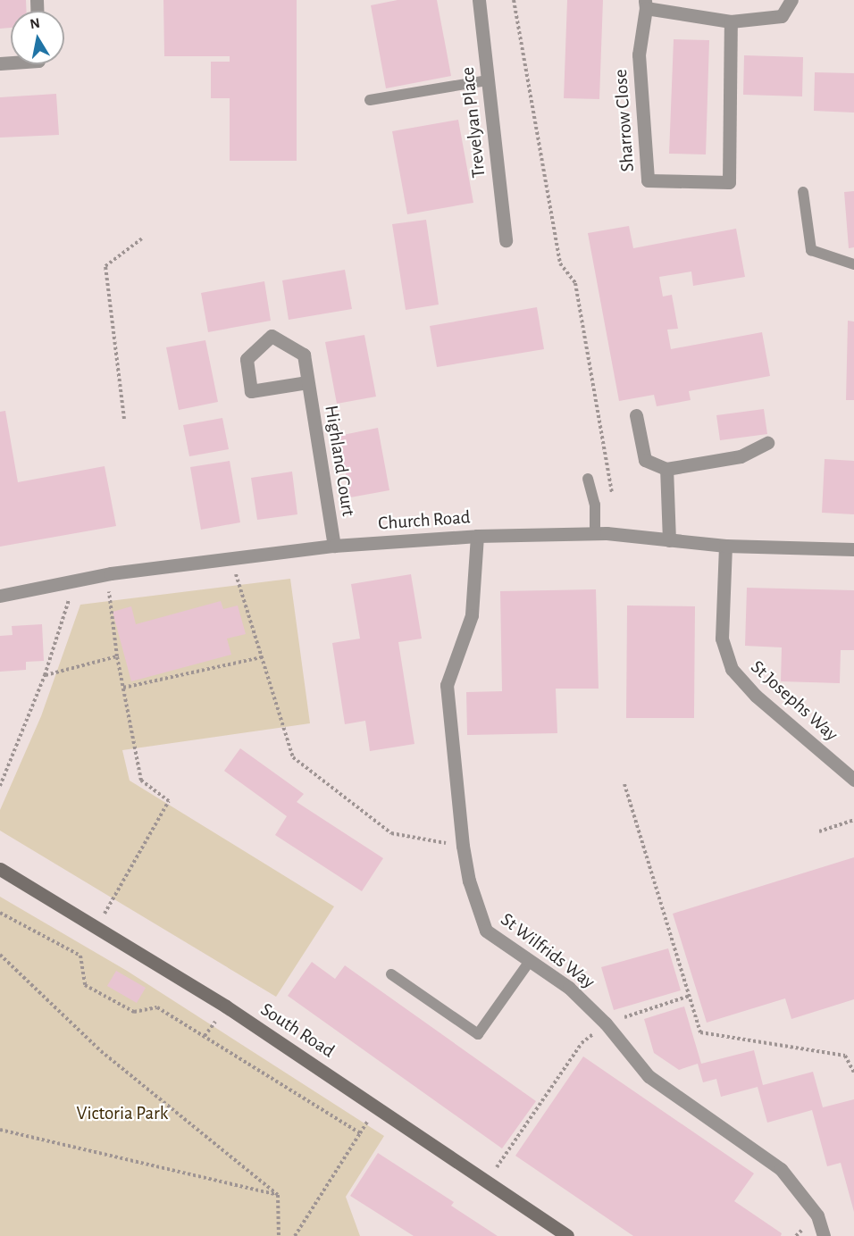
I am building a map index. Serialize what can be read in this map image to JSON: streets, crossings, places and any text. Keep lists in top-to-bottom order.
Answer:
{
  "streets": {
    "main road": ["South Road"],
    "street": [
      "Sharrow Close",
      "Trevelyan Place",
      "Highland Court",
      "Church Road",
      "St Josephs Way",
      "St Wilfrids Way"
    ]
  },
  "crossings": [
    ["Highland Court", "Church Road"],
    ["Church Road", "St Josephs Way"],
    ["Church Road", "St Wilfrids Way"]
  ],
  "parks": ["Victoria Park"],
  "north": "top"
}
